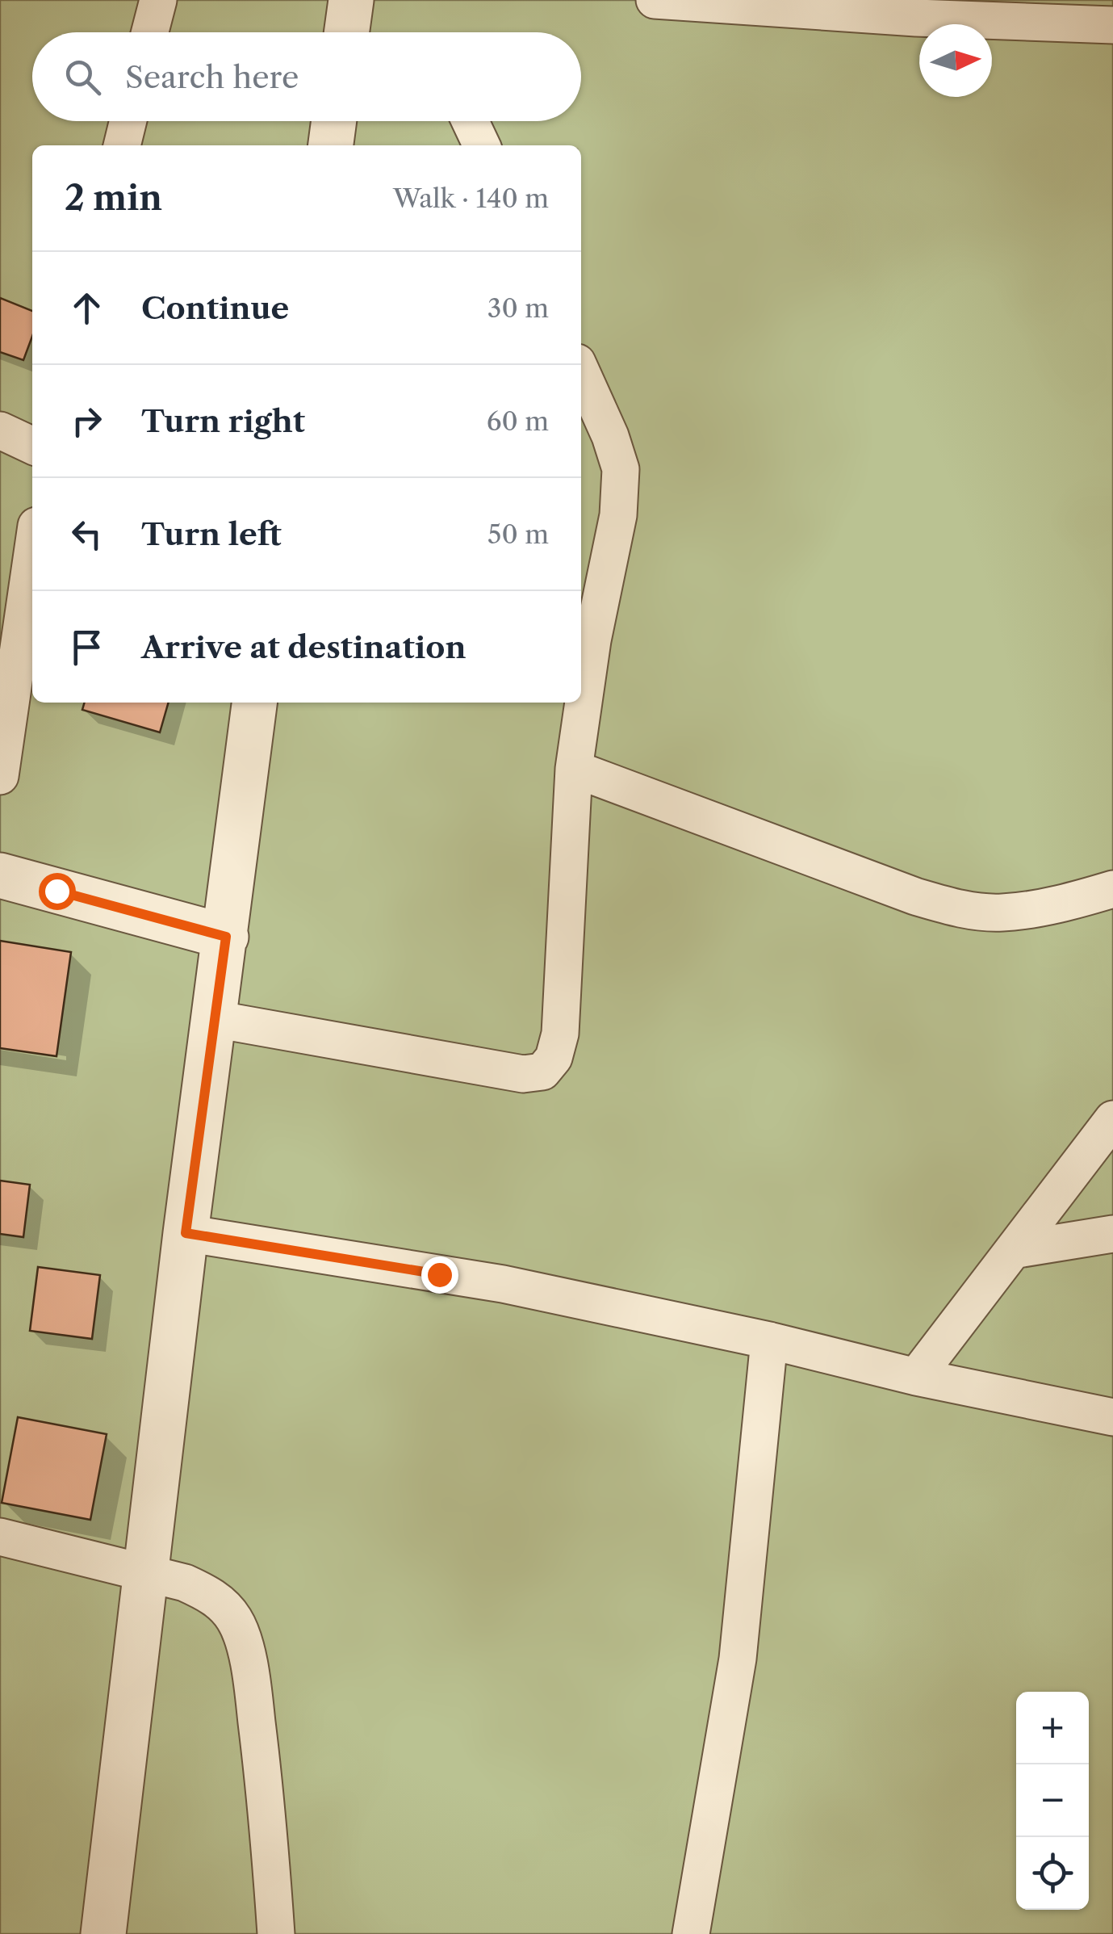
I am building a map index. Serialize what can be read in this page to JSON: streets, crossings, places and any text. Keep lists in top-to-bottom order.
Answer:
{
  "north": "right",
  "page": {
    "search": "Search here",
    "heading": ["2 min", "Walk · 140 m"],
    "list": [
      ["Continue", "30 m"],
      ["Turn right", "60 m"],
      ["Turn left", "50 m"],
      "Arrive at destination"
    ],
    "map_buttons": ["+", "−"]
  }
}
